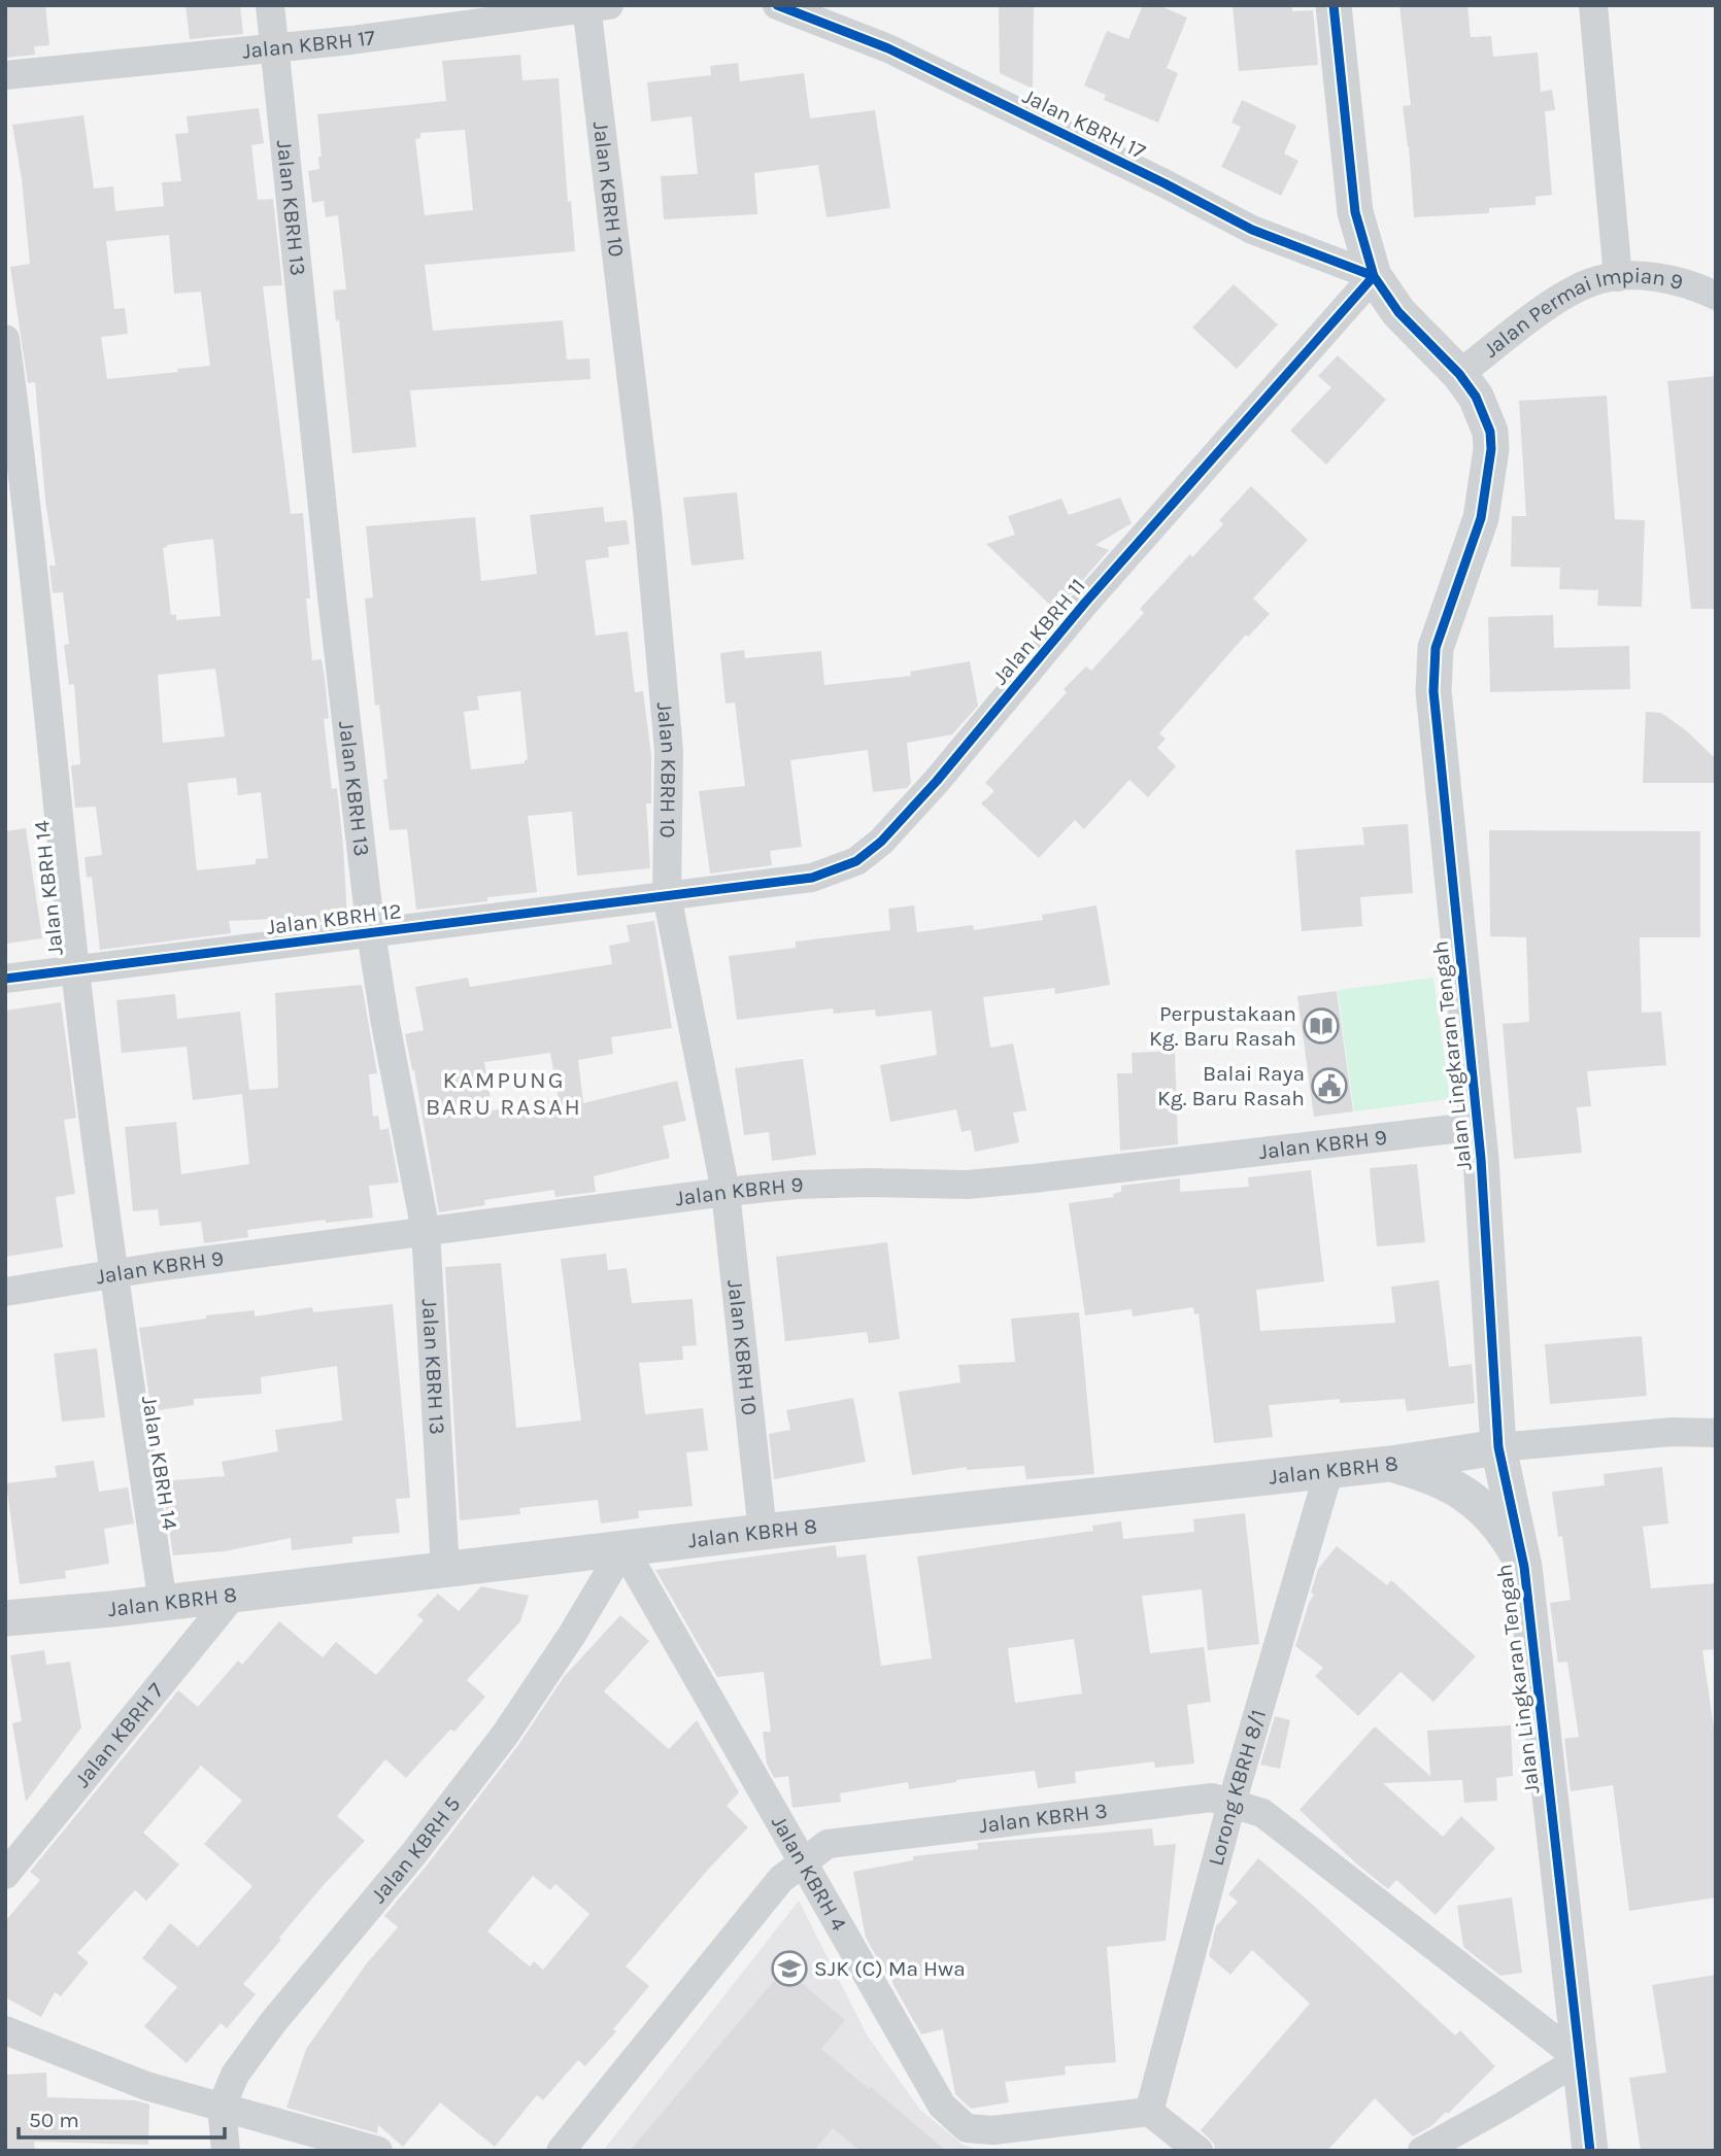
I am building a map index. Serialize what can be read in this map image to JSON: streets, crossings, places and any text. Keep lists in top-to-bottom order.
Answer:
{
  "streets": {
    "street": [
      "Jalan KBRH 17",
      "Jalan KBRH 10",
      "Jalan KBRH 13",
      "Jalan Permai Impian 9",
      "Jalan KBRH 11",
      "Jalan KBRH 14",
      "Jalan KBRH 12",
      "Jalan Lingkaran Tengah",
      "Jalan KBRH 9",
      "Jalan KBRH 8",
      "Jalan KBRH 7",
      "Lorong KBRH 8/1",
      "Jalan KBRH 3",
      "Jalan KBRH 5",
      "Jalan KBRH 4"
    ]
  },
  "crossings": [
    ["Jalan KBRH 17", "Jalan KBRH 10"],
    ["Jalan KBRH 17", "Jalan KBRH 13"],
    ["Jalan KBRH 17", "Jalan KBRH 11"],
    ["Jalan KBRH 17", "Jalan Lingkaran Tengah"],
    ["Jalan KBRH 10", "Jalan KBRH 11"],
    ["Jalan KBRH 10", "Jalan KBRH 12"],
    ["Jalan KBRH 10", "Jalan KBRH 9"],
    ["Jalan KBRH 10", "Jalan KBRH 8"],
    ["Jalan KBRH 13", "Jalan KBRH 12"],
    ["Jalan KBRH 13", "Jalan KBRH 9"],
    ["Jalan KBRH 13", "Jalan KBRH 8"],
    ["Jalan Permai Impian 9", "Jalan Lingkaran Tengah"],
    ["Jalan KBRH 11", "Jalan KBRH 12"],
    ["Jalan KBRH 11", "Jalan Lingkaran Tengah"],
    ["Jalan KBRH 14", "Jalan KBRH 12"],
    ["Jalan KBRH 14", "Jalan KBRH 9"],
    ["Jalan KBRH 14", "Jalan KBRH 8"],
    ["Jalan Lingkaran Tengah", "Jalan KBRH 9"],
    ["Jalan Lingkaran Tengah", "Jalan KBRH 8"],
    ["Jalan Lingkaran Tengah", "Jalan KBRH 3"],
    ["Jalan KBRH 8", "Jalan KBRH 7"],
    ["Jalan KBRH 8", "Lorong KBRH 8/1"],
    ["Jalan KBRH 8", "Jalan KBRH 5"],
    ["Jalan KBRH 8", "Jalan KBRH 4"],
    ["Lorong KBRH 8/1", "Jalan KBRH 3"],
    ["Lorong KBRH 8/1", "Jalan KBRH 4"],
    ["Jalan KBRH 3", "Jalan KBRH 4"],
    ["Jalan KBRH 5", "Jalan KBRH 4"]
  ],
  "districts": ["KAMPUNG BARU RASAH"],
  "places": {
    "library": ["Perpustakaan Kg. Baru Rasah"],
    "public building": ["Balai Raya Kg. Baru Rasah"],
    "school or university": ["SJK (C) Ma Hwa"]
  },
  "scale_bar": "50 m"
}
